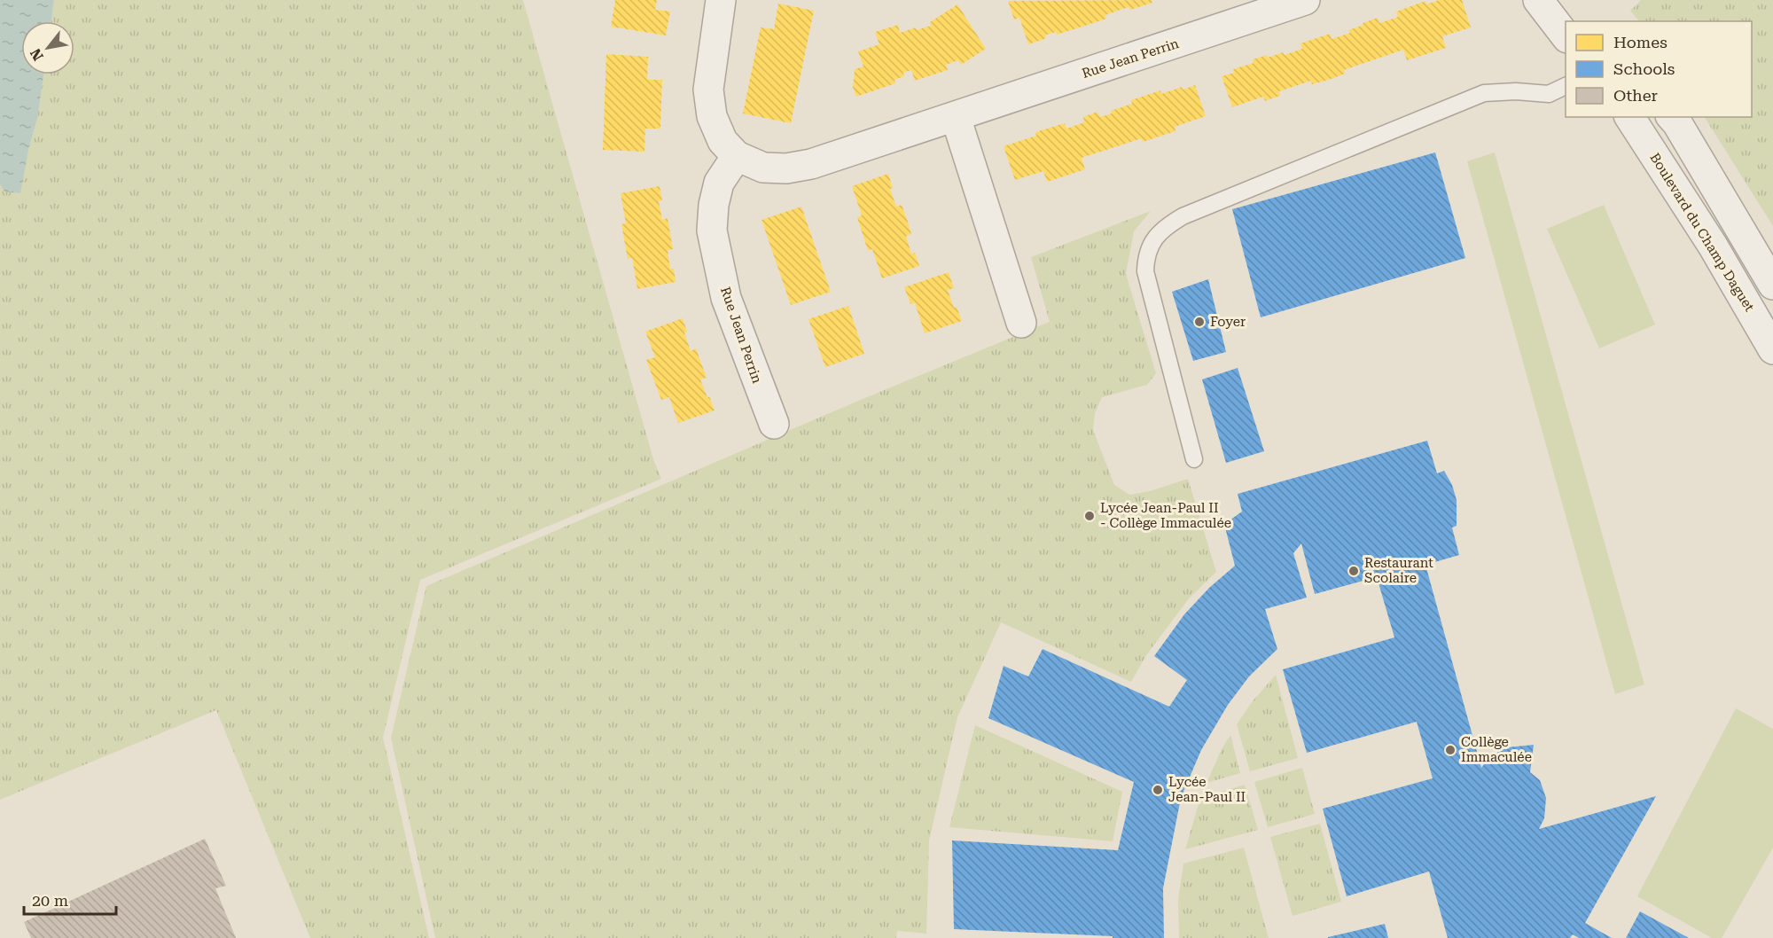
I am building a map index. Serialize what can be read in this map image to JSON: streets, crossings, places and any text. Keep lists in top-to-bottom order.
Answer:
{
  "streets": {
    "street": ["Rue Jean Perrin", "Boulevard du Champ Daguet"]
  },
  "places": [
    "Foyer",
    "Lycée Jean-Paul II - Collège Immaculée",
    "Restaurant Scolaire",
    "Collège Immaculée",
    "Lycée Jean-Paul II"
  ],
  "legend": ["Homes", "Schools", "Other"],
  "scale_bar": "20 m",
  "north": "bottom left"
}
